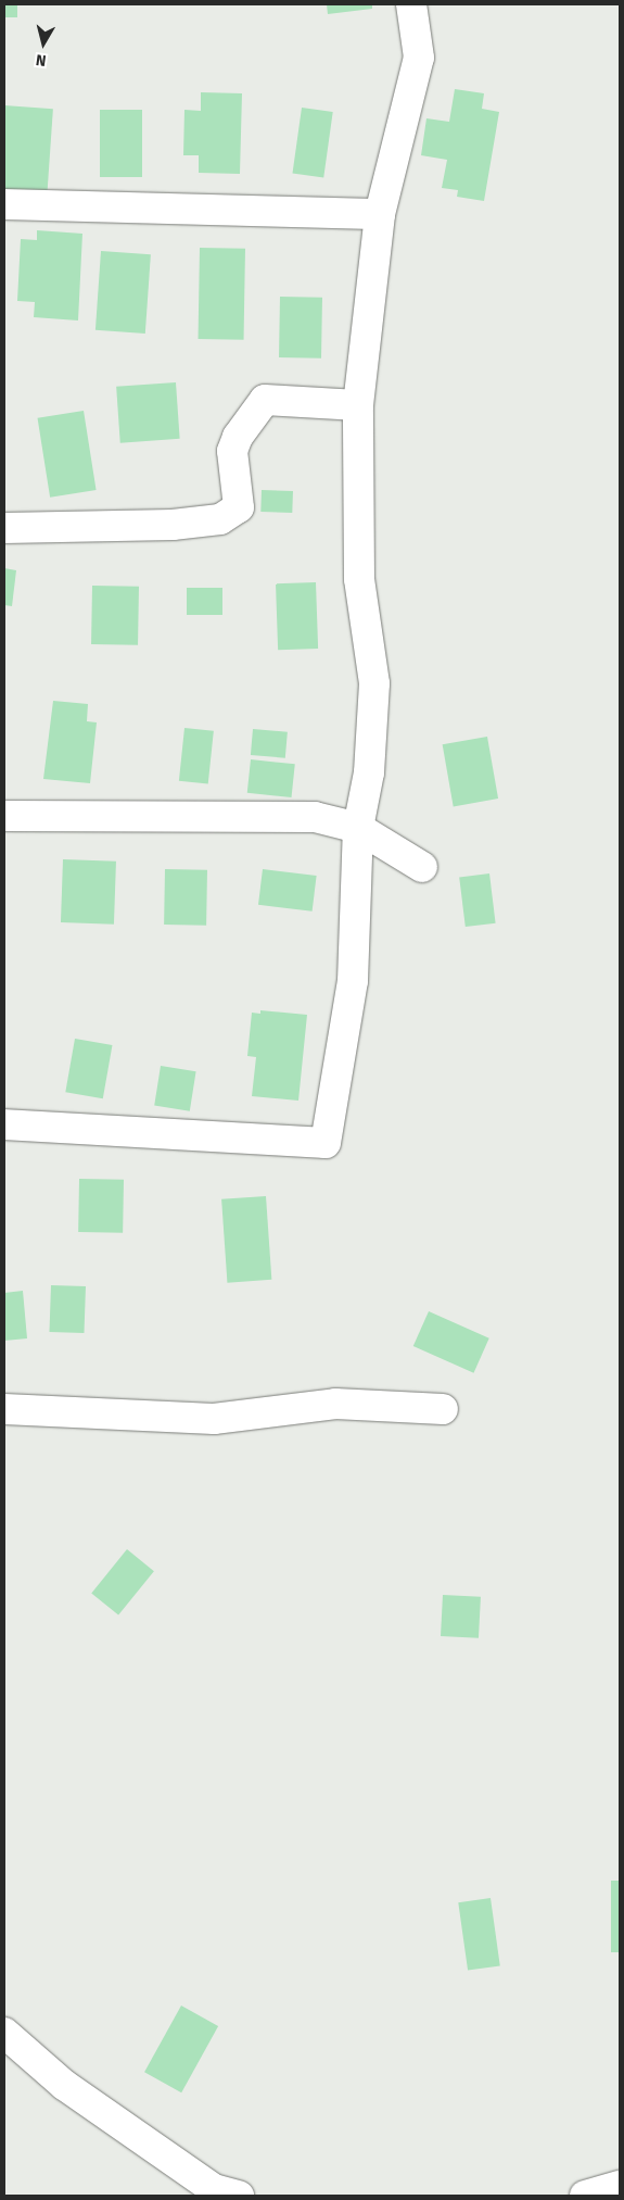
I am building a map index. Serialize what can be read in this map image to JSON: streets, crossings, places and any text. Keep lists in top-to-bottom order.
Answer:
{
  "north": "bottom"
}
